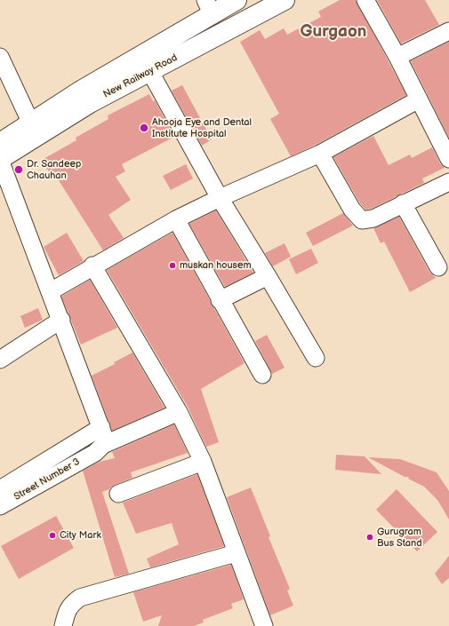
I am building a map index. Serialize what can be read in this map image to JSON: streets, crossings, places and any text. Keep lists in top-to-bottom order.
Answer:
{
  "streets": {
    "main road": ["New Railway Road"],
    "street": ["Street Number 3"]
  },
  "districts": ["Gurgaon"],
  "places": [
    "Ahooja Eye and Dental Institute Hospital",
    "Dr. Sandeep Chauhan",
    "muskan housem",
    "City Mark",
    "Gurugram Bus Stand"
  ]
}
